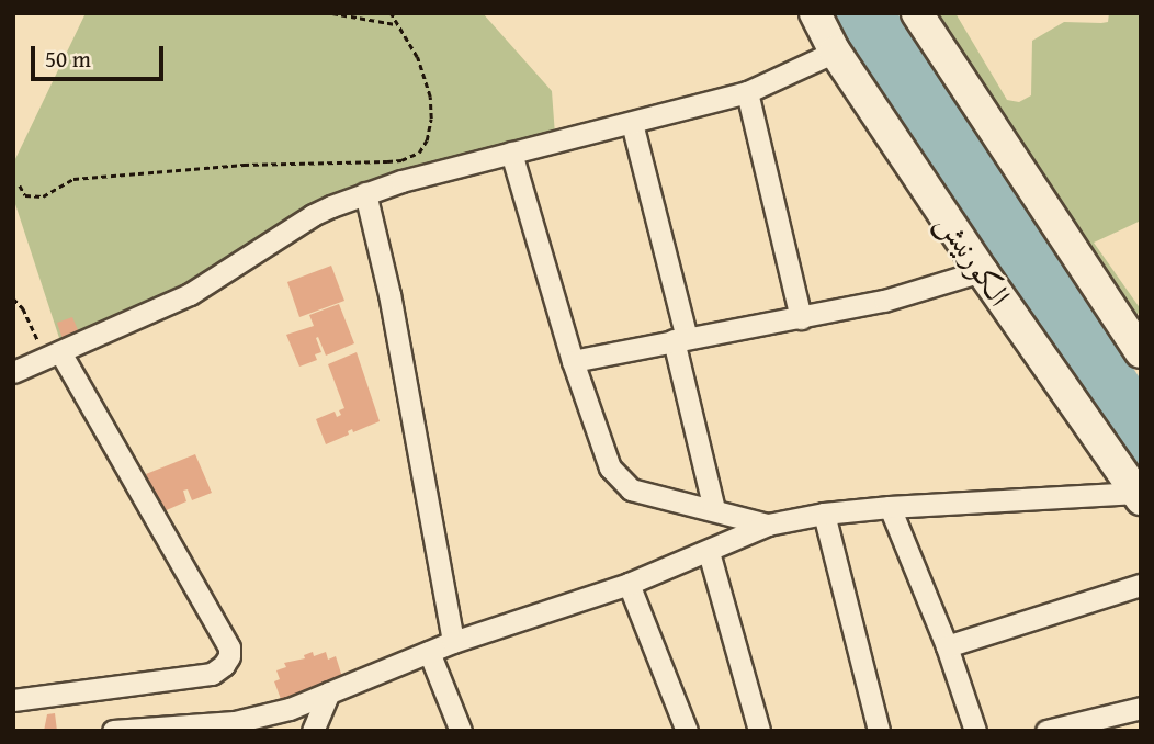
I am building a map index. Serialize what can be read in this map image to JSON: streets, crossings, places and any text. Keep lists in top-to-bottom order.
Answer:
{
  "streets": {
    "main road": ["الكورنيش"]
  },
  "scale_bar": "50 m"
}
